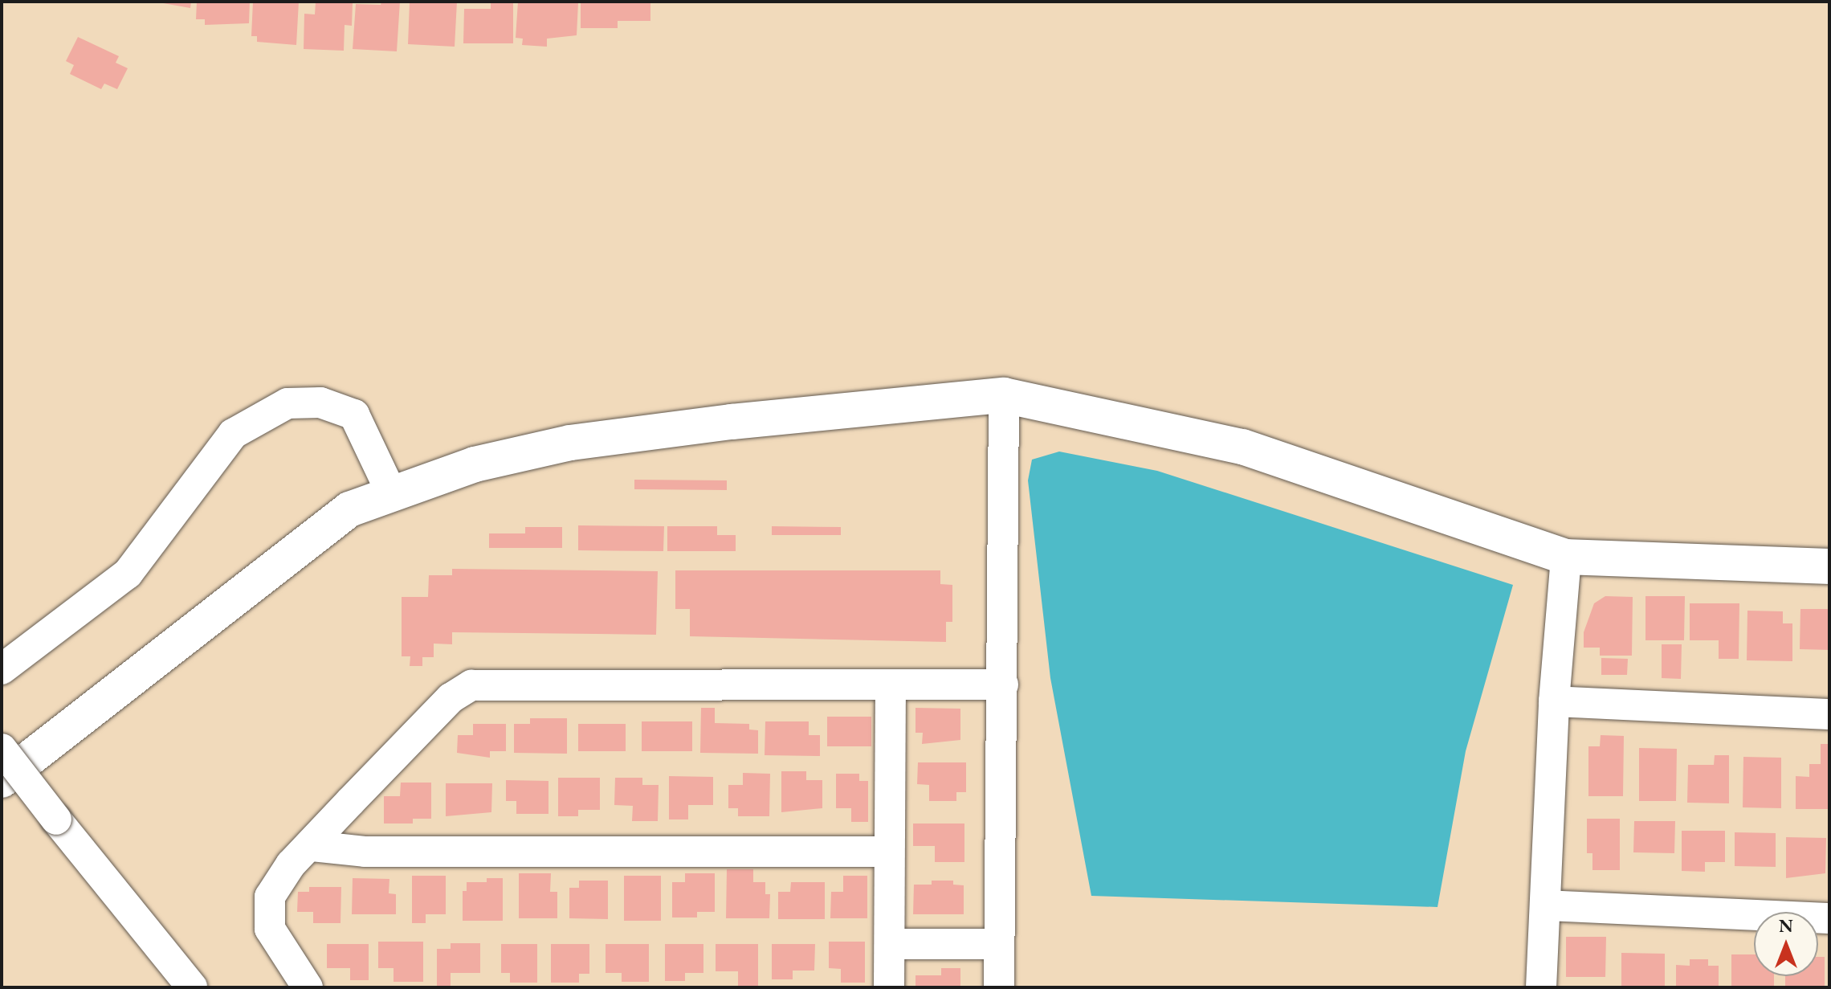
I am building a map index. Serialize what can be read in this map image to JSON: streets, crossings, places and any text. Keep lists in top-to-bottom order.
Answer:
{
  "north": "top"
}
